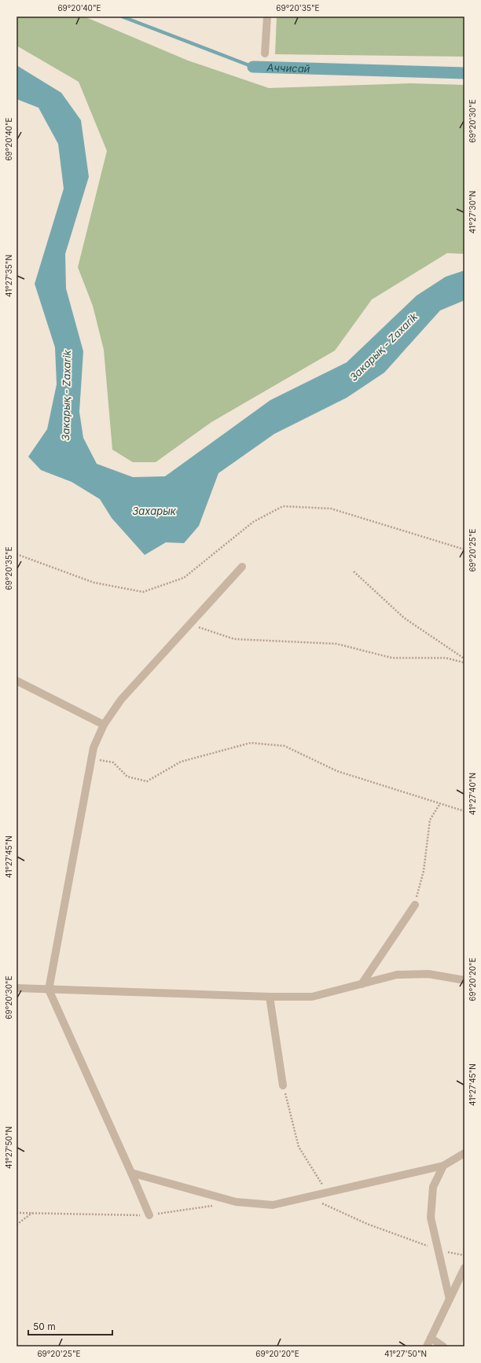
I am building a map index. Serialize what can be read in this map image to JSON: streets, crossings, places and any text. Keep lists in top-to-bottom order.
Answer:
{
  "water": ["Аччисай", "Закарық - Zaxarik", "Захарык"],
  "scale_bar": "50 m",
  "coordinates": [
    "69°20'40\"E",
    "69°20'35\"E",
    "69°20'30\"E",
    "41°27'30\"N",
    "41°27'35\"N",
    "69°20'25\"E",
    "41°27'40\"N",
    "41°27'45\"N",
    "69°20'20\"E",
    "41°27'50\"N"
  ]
}
